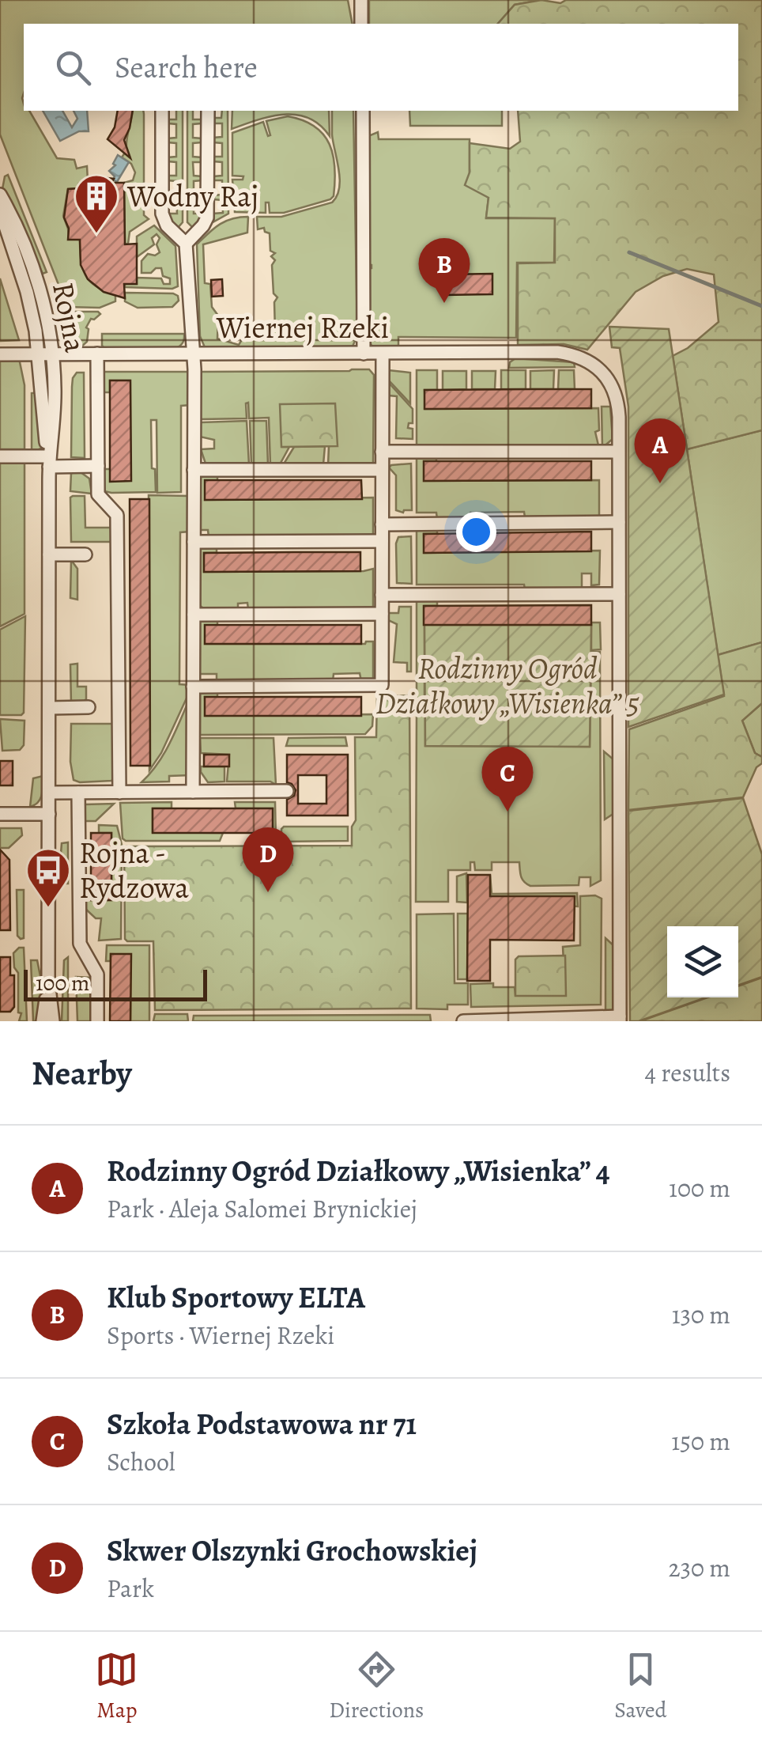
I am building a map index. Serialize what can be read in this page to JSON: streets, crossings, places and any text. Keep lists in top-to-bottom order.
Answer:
{
  "streets": {
    "street": ["Rojna", "Wiernej Rzeki"]
  },
  "crossings": [
    ["Rojna", "Wiernej Rzeki"]
  ],
  "parks": ["Rodzinny Ogród Działkowy „Wisienka” 5"],
  "places": {
    "building": ["Wodny Raj"],
    "bus stop": ["Rojna - Rydzowa"]
  },
  "scale_bar": "100 m",
  "page": {
    "search": "Search here",
    "pins": [
      "B",
      "A",
      "C",
      "D"
    ],
    "scale": "100 m",
    "heading": ["Nearby", "4 results"],
    "list": [
      {
        "mark": "A",
        "name": "Rodzinny Ogród Działkowy „Wisienka” 4",
        "note": "Park · Aleja Salomei Brynickiej",
        "value": "100 m"
      },
      {
        "mark": "B",
        "name": "Klub Sportowy ELTA",
        "note": "Sports · Wiernej Rzeki",
        "value": "130 m"
      },
      {
        "mark": "C",
        "name": "Szkoła Podstawowa nr 71",
        "note": "School",
        "value": "150 m"
      },
      {
        "mark": "D",
        "name": "Skwer Olszynki Grochowskiej",
        "note": "Park",
        "value": "230 m"
      }
    ],
    "nav": ["Map", "Directions", "Saved"]
  }
}
